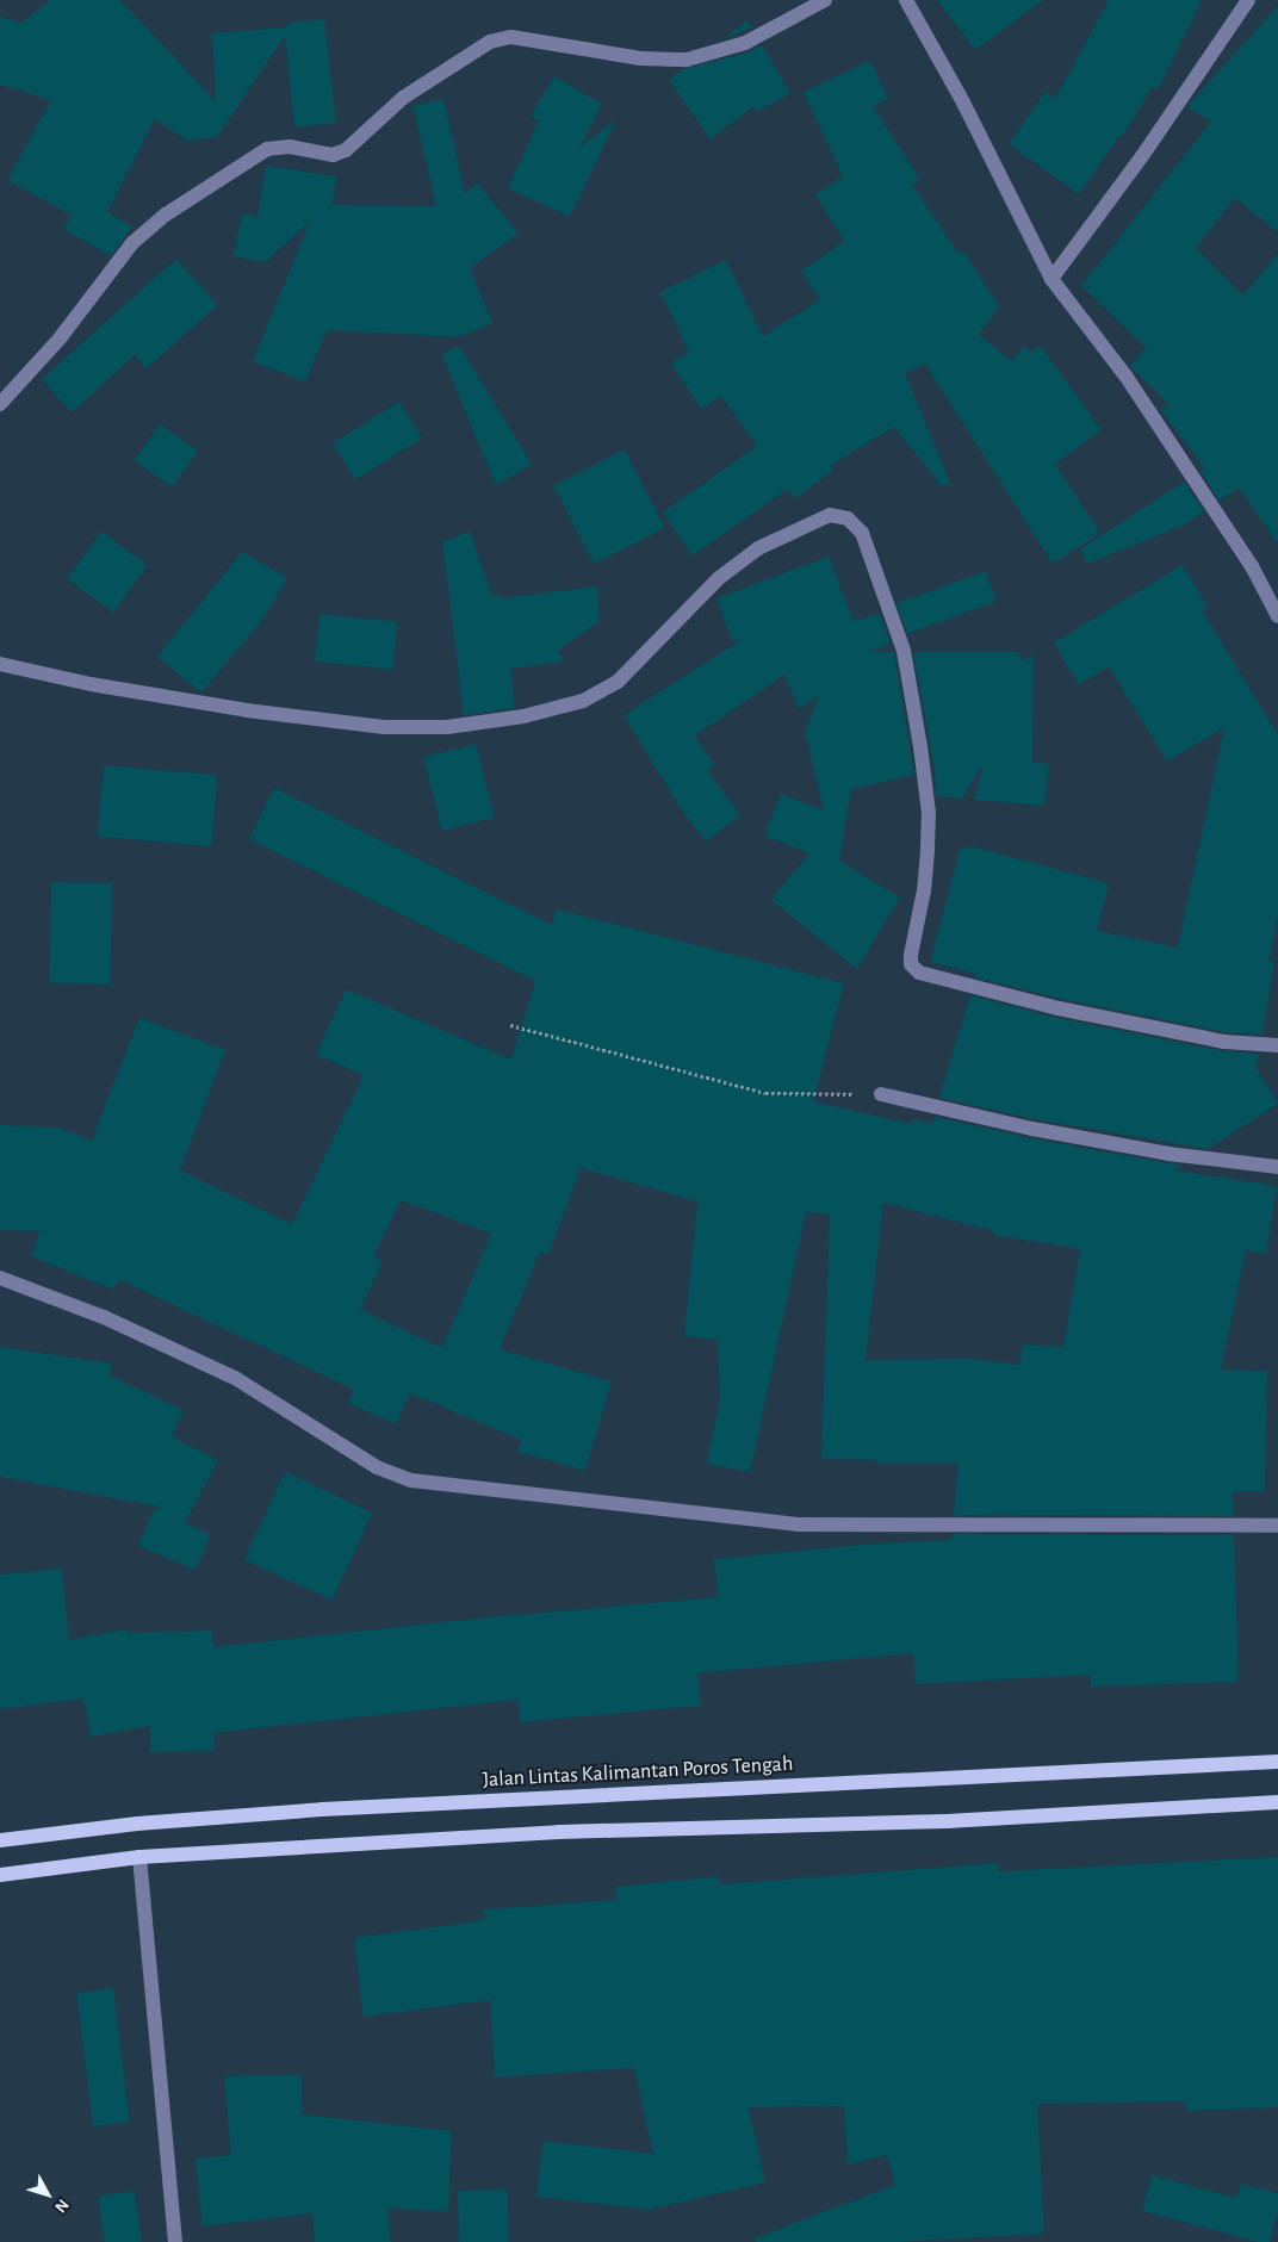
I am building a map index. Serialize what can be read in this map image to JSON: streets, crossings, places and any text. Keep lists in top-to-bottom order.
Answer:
{
  "streets": {
    "main road": ["Jalan Lintas Kalimantan Poros Tengah"]
  },
  "north": "bottom right"
}
